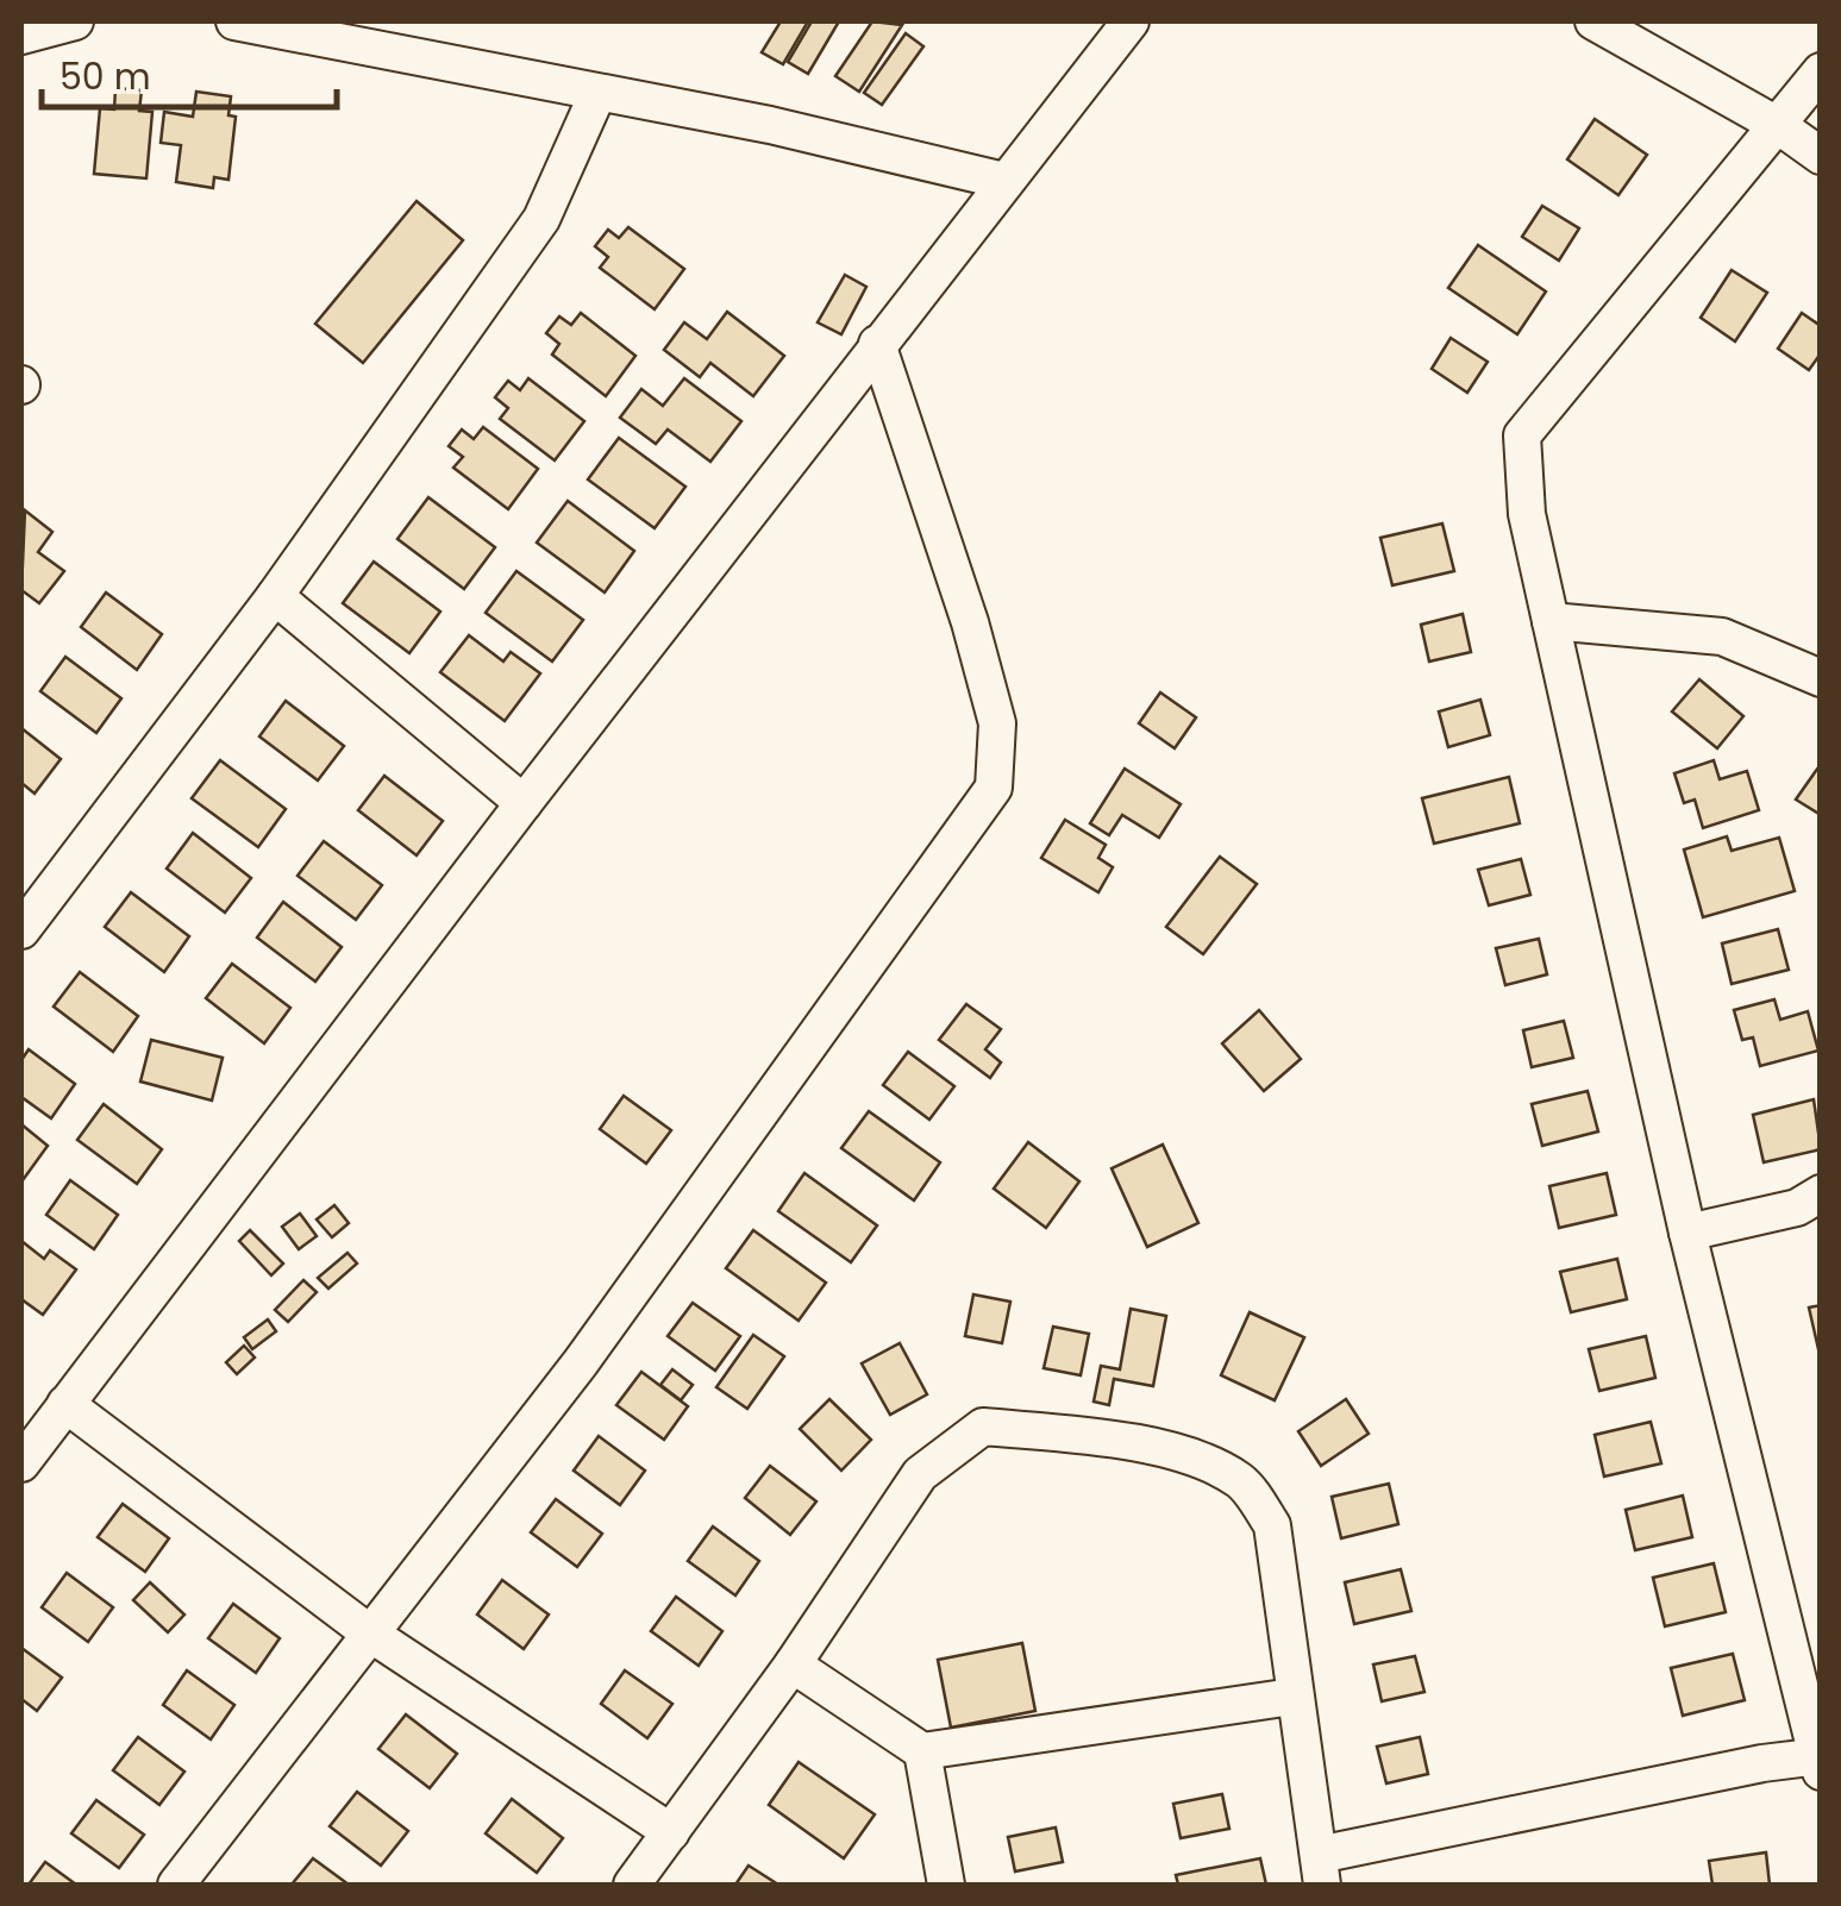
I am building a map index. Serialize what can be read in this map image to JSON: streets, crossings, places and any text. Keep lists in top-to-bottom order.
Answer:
{
  "scale_bar": "50 m"
}
